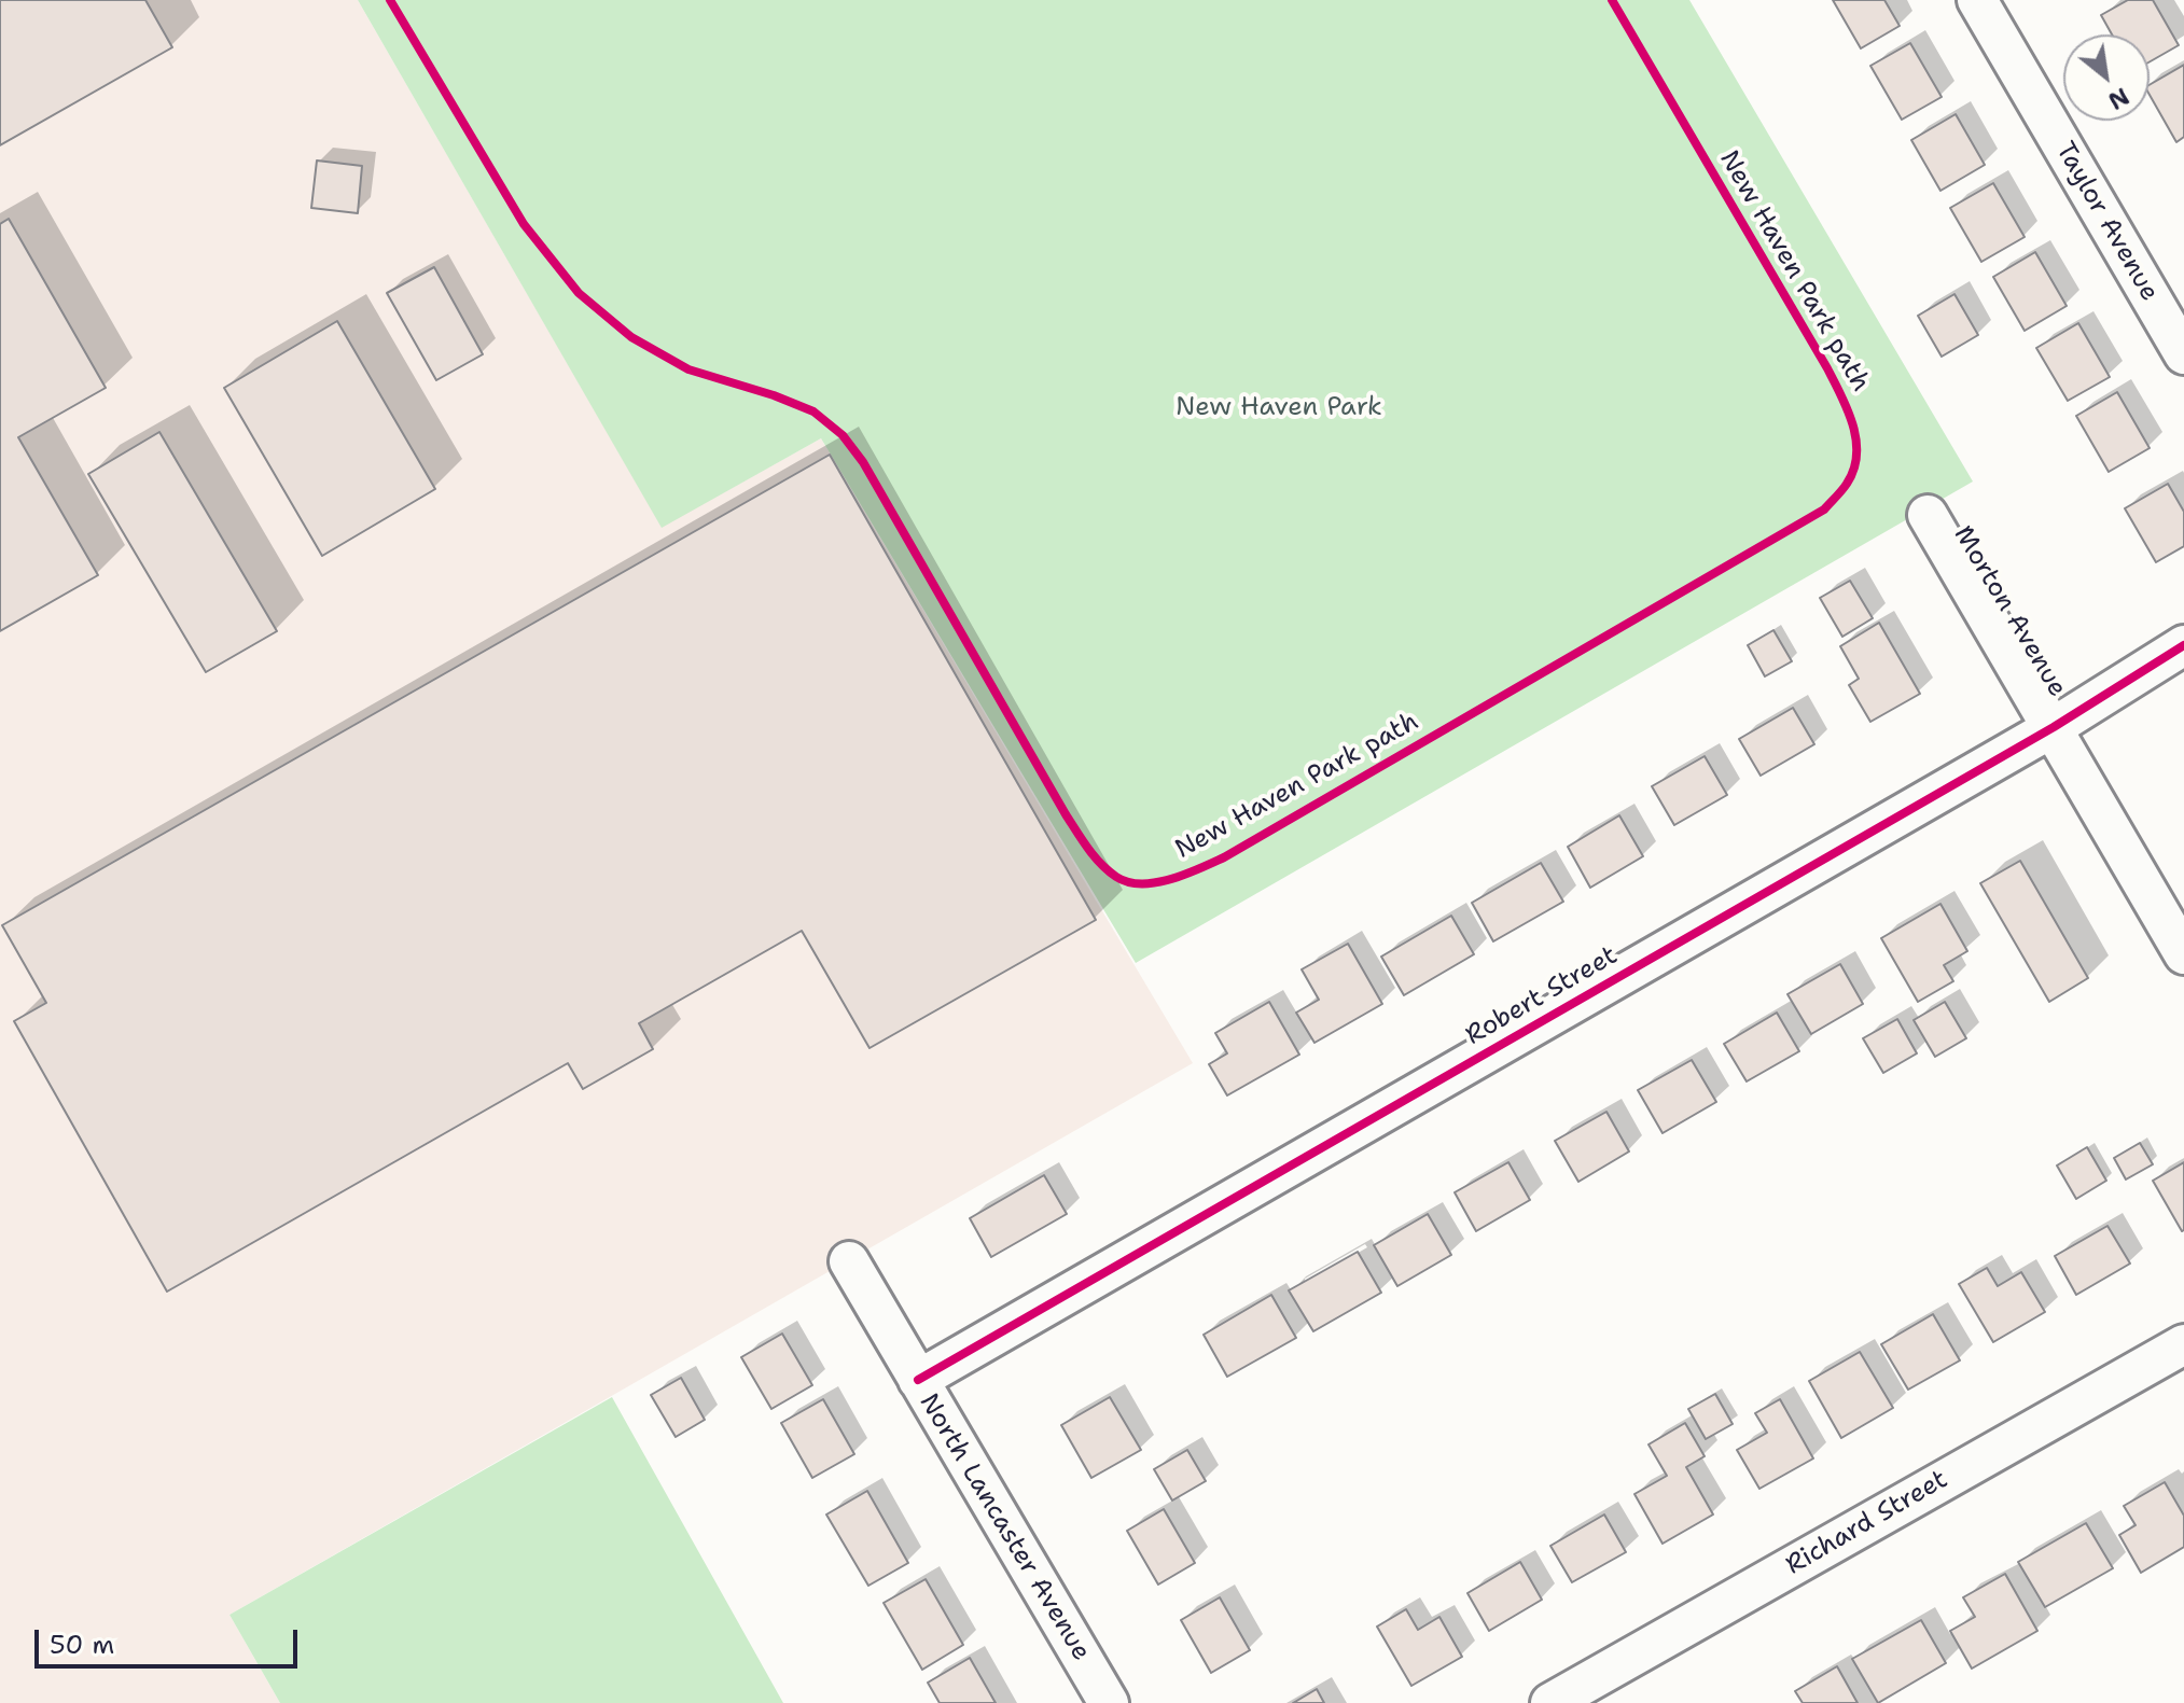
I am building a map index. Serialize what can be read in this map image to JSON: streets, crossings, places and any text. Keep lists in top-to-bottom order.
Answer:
{
  "streets": {
    "street": [
      "Taylor Avenue",
      "Morton Avenue",
      "Robert Street",
      "Richard Street",
      "North Lancaster Avenue"
    ],
    "cycle path": ["New Haven Park path"]
  },
  "crossings": [
    ["Morton Avenue", "Robert Street"],
    ["Robert Street", "North Lancaster Avenue"]
  ],
  "parks": ["New Haven Park"],
  "scale_bar": "50 m",
  "north": "bottom right"
}
